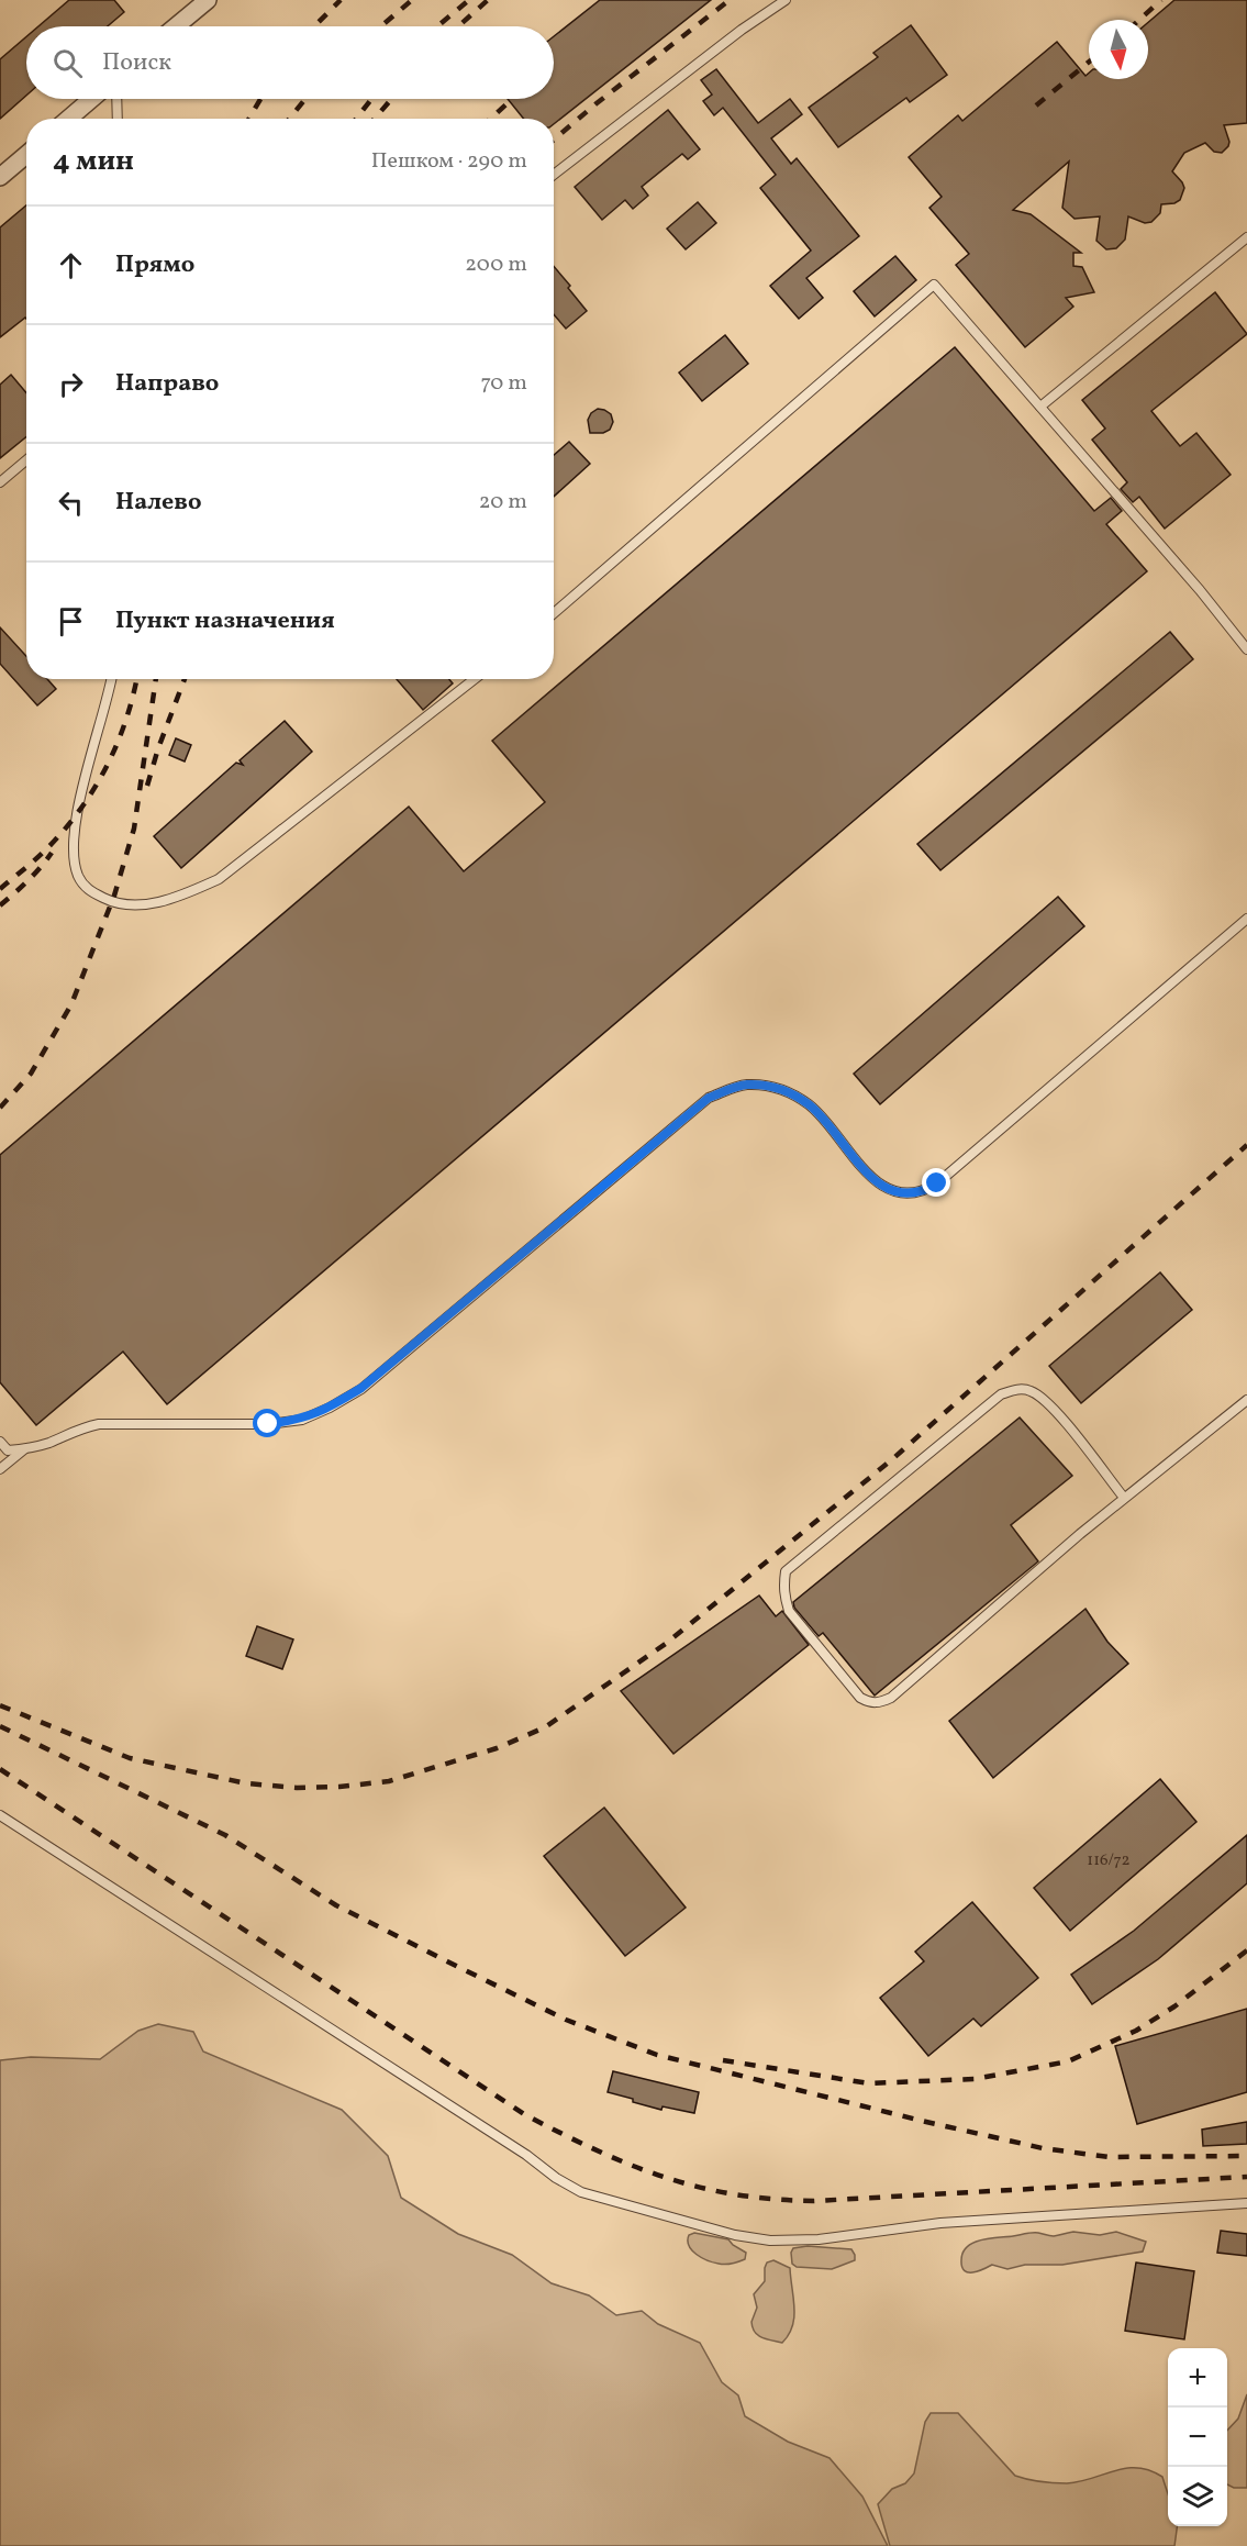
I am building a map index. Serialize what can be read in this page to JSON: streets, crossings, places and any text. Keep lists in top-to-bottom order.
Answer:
{
  "house_numbers": ["116/72"],
  "north": "bottom",
  "page": {
    "search": "Поиск",
    "heading": ["4 мин", "Пешком · 290 m"],
    "list": [
      ["Прямо", "200 m"],
      ["Направо", "70 m"],
      ["Налево", "20 m"],
      "Пункт назначения"
    ],
    "map_buttons": ["+", "−"]
  }
}
